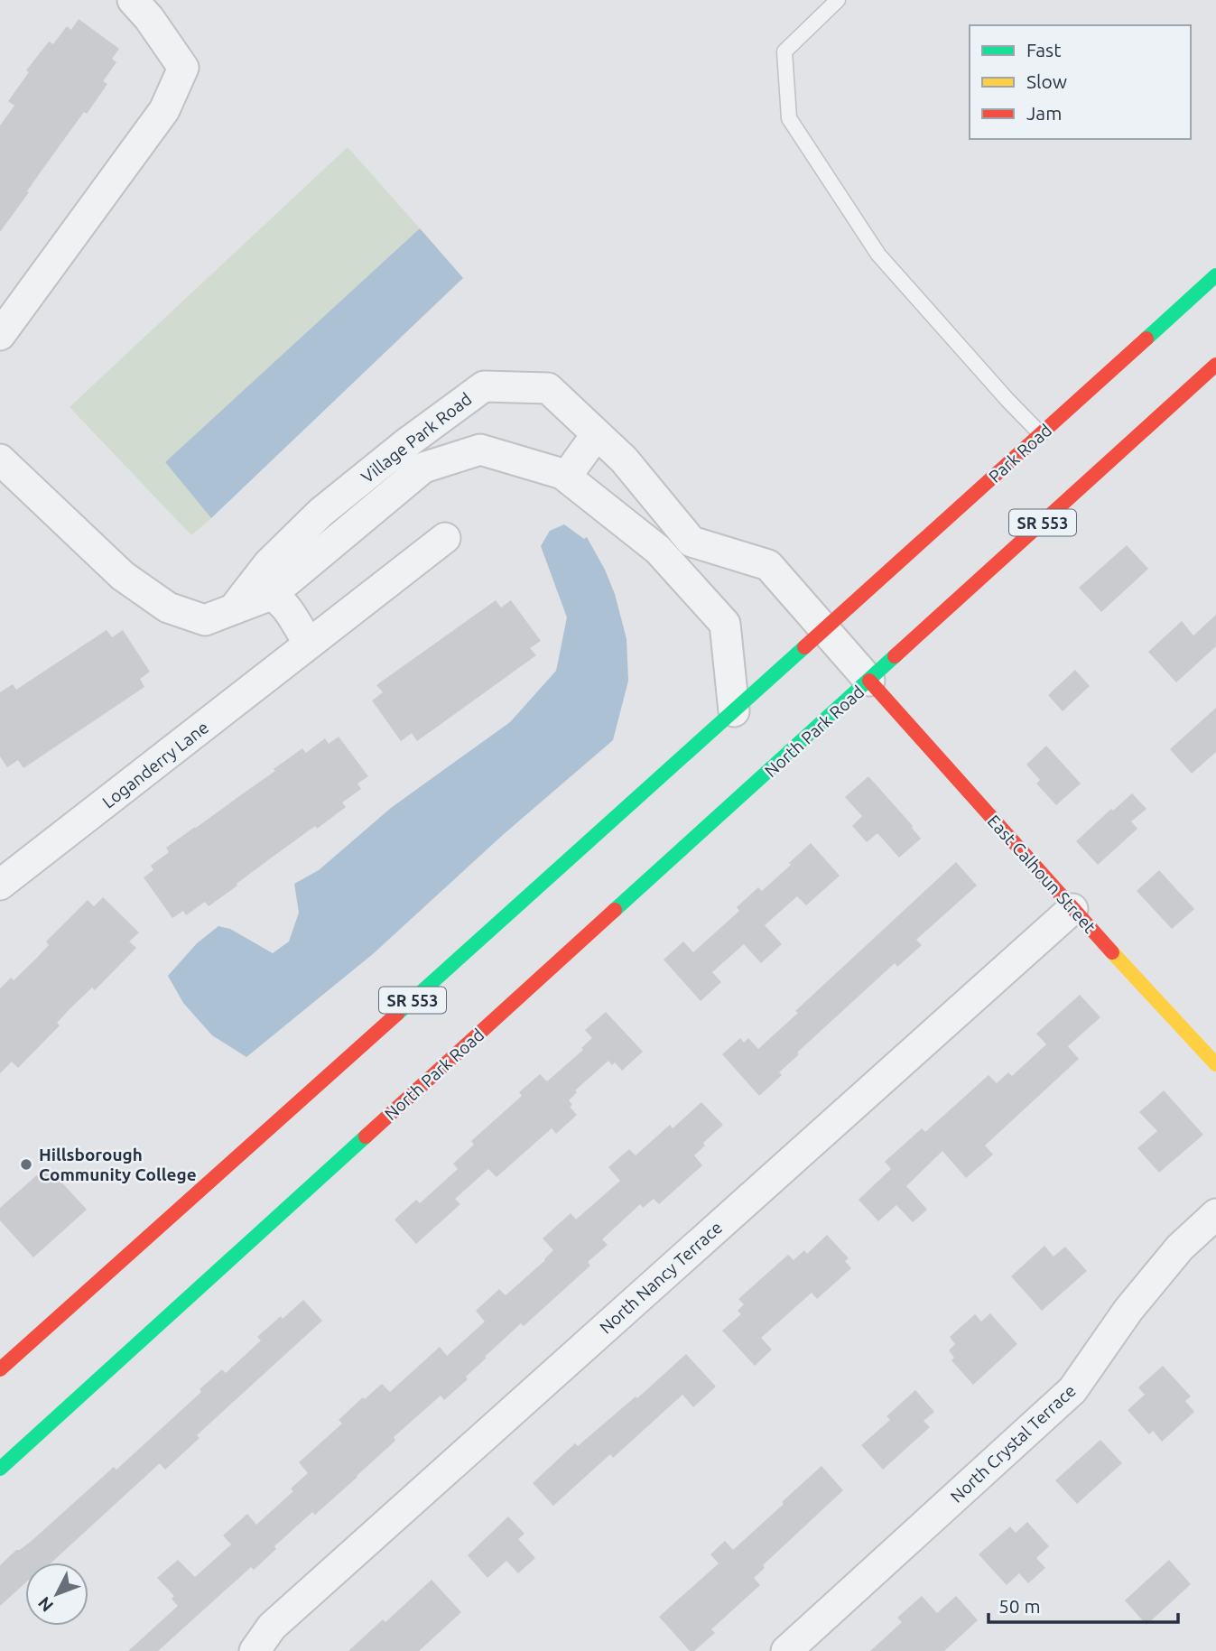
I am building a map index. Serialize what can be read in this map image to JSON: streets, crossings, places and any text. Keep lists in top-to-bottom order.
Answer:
{
  "streets": {
    "main road": [
      "Park Road",
      "SR 553",
      "North Park Road",
      "East Calhoun Street"
    ],
    "street": [
      "Village Park Road",
      "Loganderry Lane",
      "North Nancy Terrace",
      "North Crystal Terrace"
    ]
  },
  "crossings": [
    ["Village Park Road", "SR 553"],
    ["Park Road", "SR 553"],
    ["SR 553", "North Park Road"],
    ["SR 553", "East Calhoun Street"],
    ["North Park Road", "East Calhoun Street"],
    ["East Calhoun Street", "North Nancy Terrace"]
  ],
  "places": ["Hillsborough Community College"],
  "legend": ["Fast", "Slow", "Jam"],
  "scale_bar": "50 m",
  "north": "bottom left"
}
